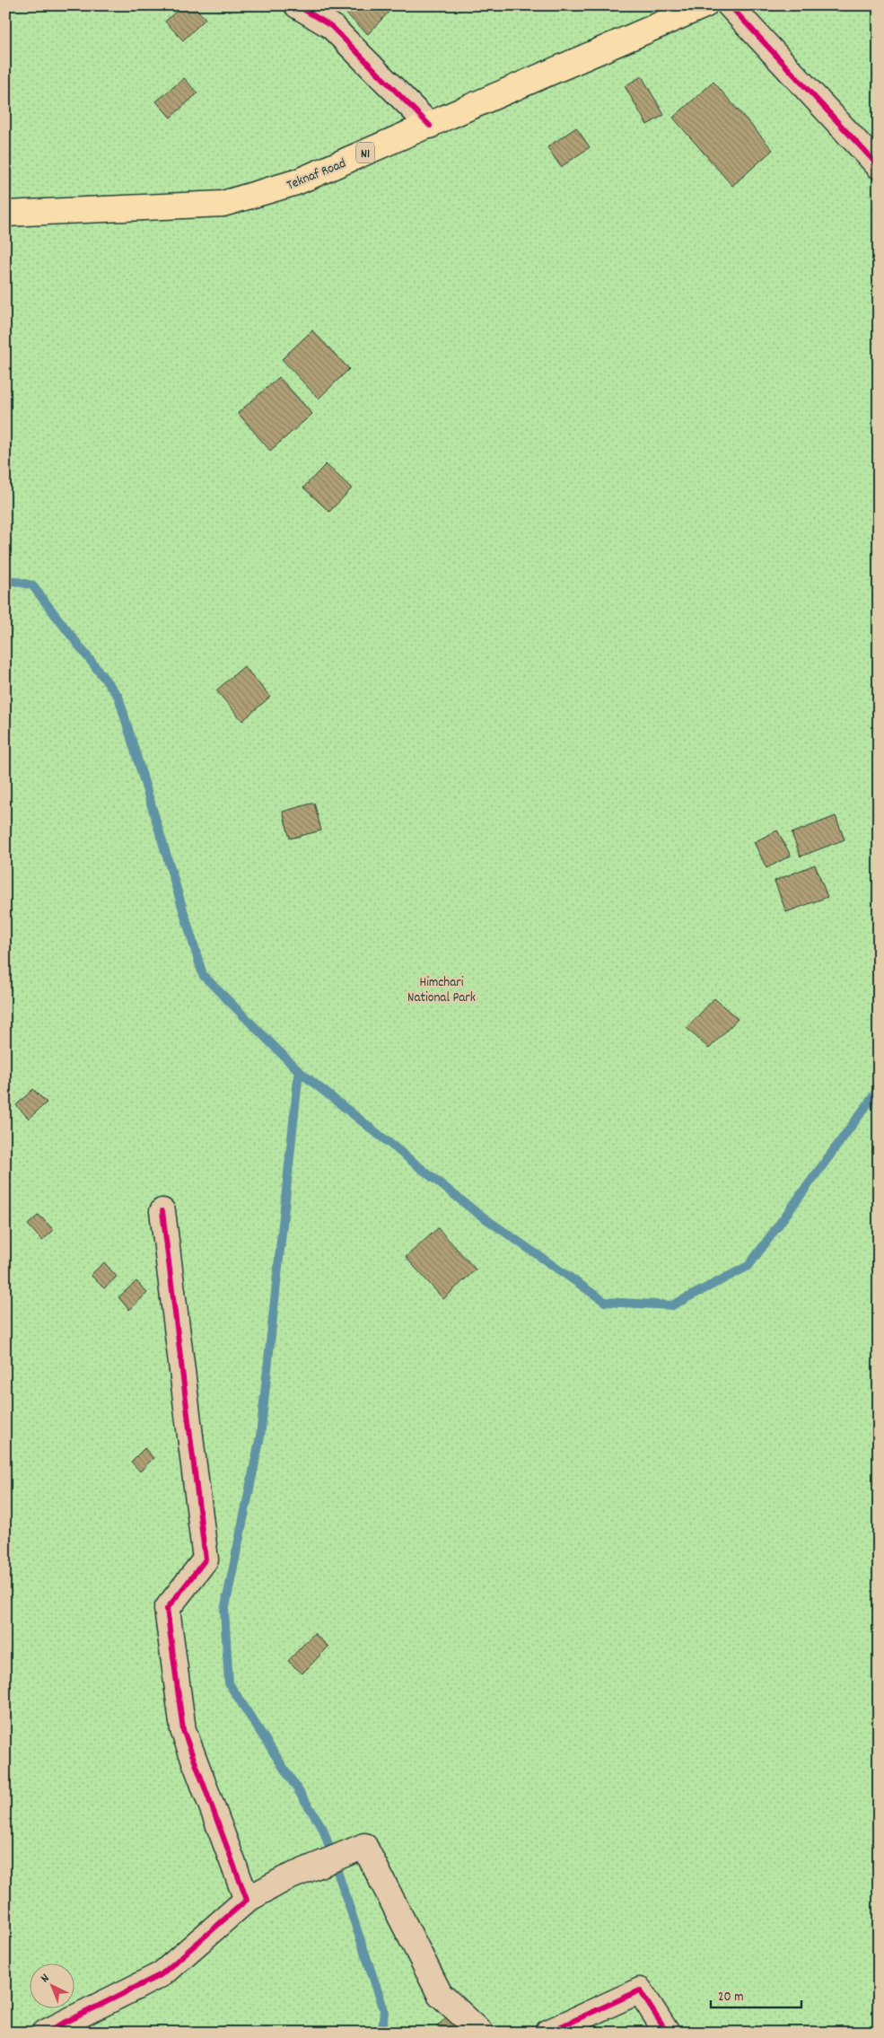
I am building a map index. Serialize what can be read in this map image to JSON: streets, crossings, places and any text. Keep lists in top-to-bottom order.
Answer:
{
  "streets": {
    "highway": ["N1", "Teknaf Road"]
  },
  "parks": ["Himchari National Park"],
  "scale_bar": "20 m",
  "north": "top left"
}
